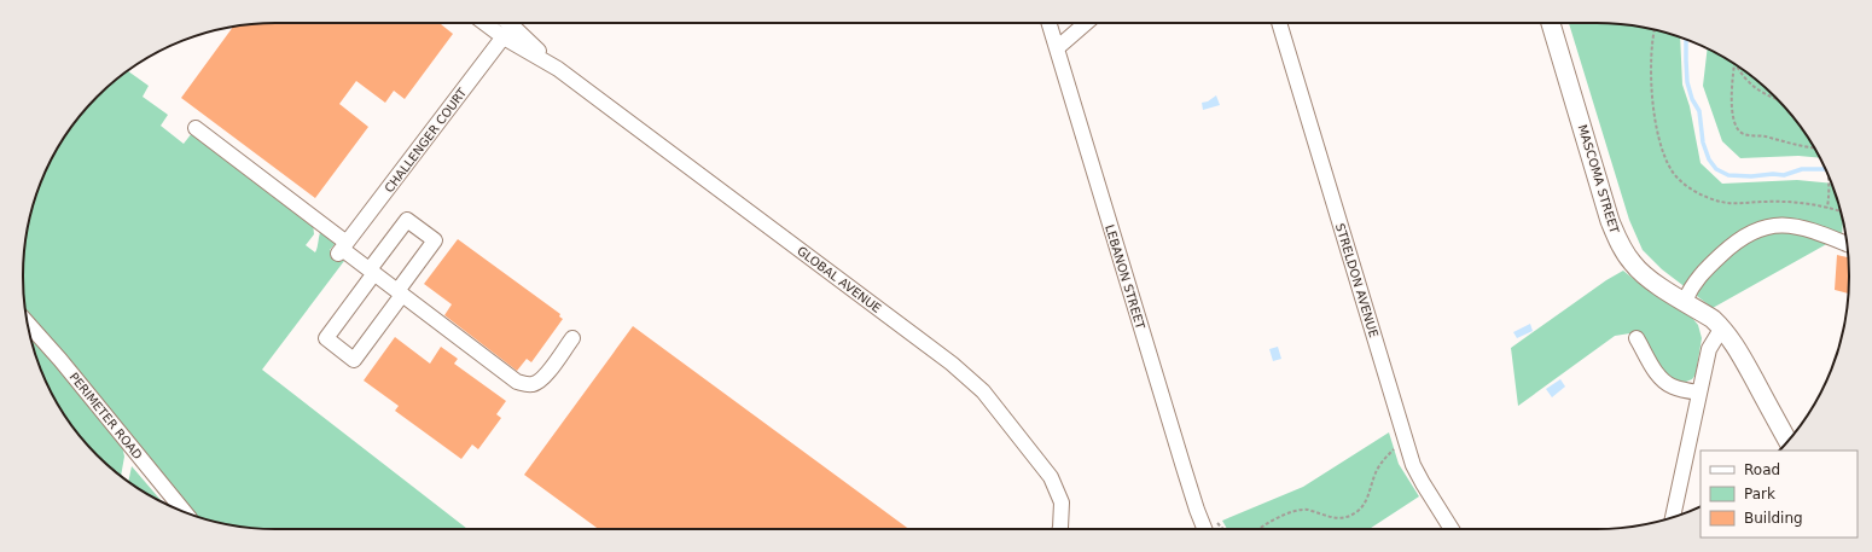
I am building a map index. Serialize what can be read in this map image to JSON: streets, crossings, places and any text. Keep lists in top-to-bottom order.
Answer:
{
  "streets": {
    "main road": ["MASCOMA STREET"],
    "street": [
      "CHALLENGER COURT",
      "LEBANON STREET",
      "GLOBAL AVENUE",
      "STRELDON AVENUE",
      "PERIMETER ROAD"
    ]
  },
  "crossings": [
    ["CHALLENGER COURT", "GLOBAL AVENUE"]
  ],
  "legend": ["Road", "Park", "Building"]
}
